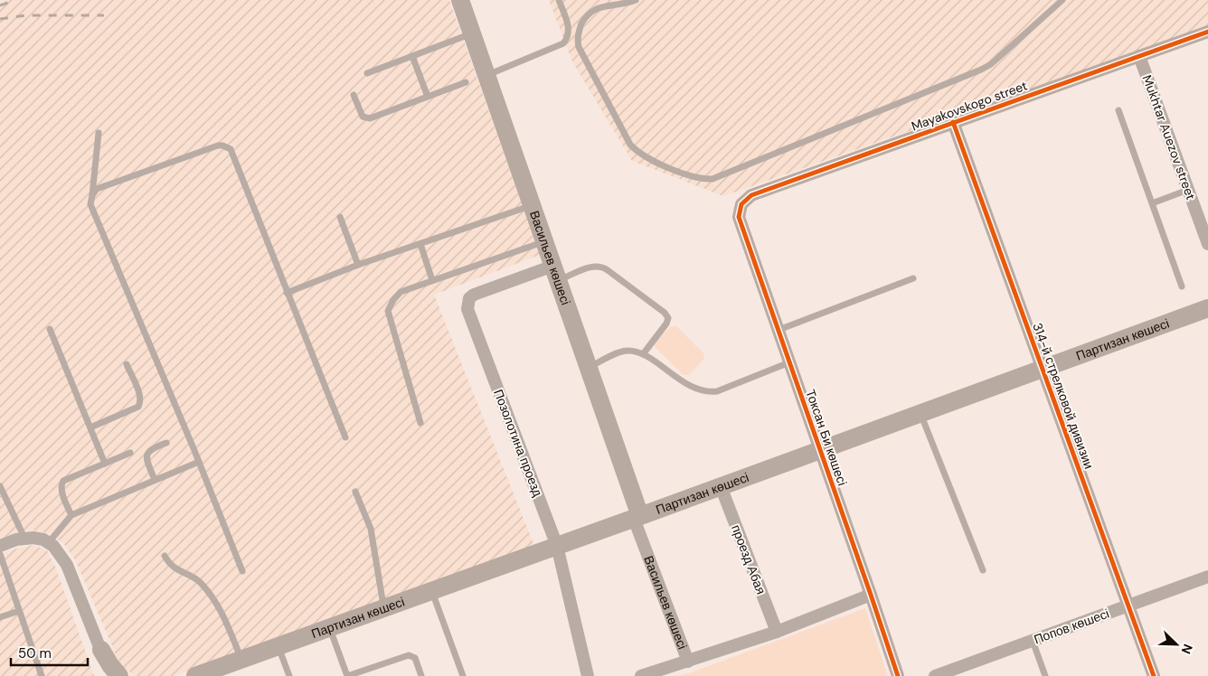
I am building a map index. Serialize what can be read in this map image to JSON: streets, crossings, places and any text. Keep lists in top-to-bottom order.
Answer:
{
  "streets": {
    "main road": ["Васильев көшесі", "Партизан көшесі"],
    "street": [
      "Mayakovskogo street",
      "Mukhtar Auezov street",
      "314-й стрелковой дивизии",
      "Токсан Би көшесі",
      "Позолотина проезд",
      "проезд Абая",
      "Попов көшесі"
    ]
  },
  "crossings": [
    ["Mayakovskogo street", "Mukhtar Auezov street"],
    ["Mayakovskogo street", "314-й стрелковой дивизии"],
    ["Mayakovskogo street", "Токсан Би көшесі"],
    ["Васильев көшесі", "Партизан көшесі"],
    ["Васильев көшесі", "Позолотина проезд"],
    ["Партизан көшесі", "314-й стрелковой дивизии"],
    ["Партизан көшесі", "Токсан Би көшесі"],
    ["Партизан көшесі", "Позолотина проезд"],
    ["Партизан көшесі", "проезд Абая"],
    ["314-й стрелковой дивизии", "Попов көшесі"]
  ],
  "scale_bar": "50 m",
  "north": "bottom right"
}
